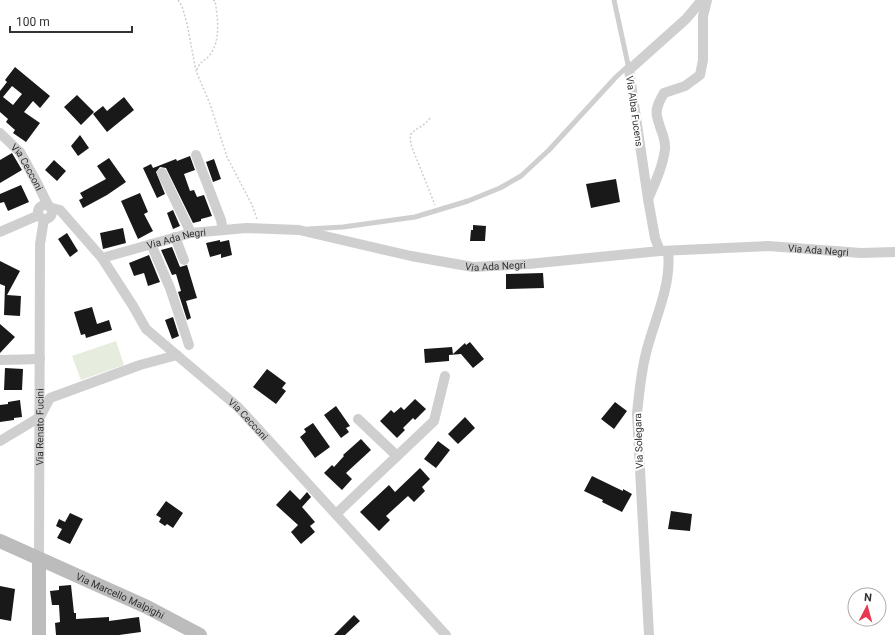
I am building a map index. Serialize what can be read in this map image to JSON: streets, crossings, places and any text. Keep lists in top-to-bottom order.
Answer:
{
  "streets": {
    "main road": ["Via Renato Fucini", "Via Marcello Malpighi"],
    "street": [
      "Via Alba Fucens",
      "Via Cecconi",
      "Via Ada Negri",
      "Via Solegara"
    ]
  },
  "crossings": [
    ["Via Alba Fucens", "Via Ada Negri"],
    ["Via Alba Fucens", "Via Solegara"],
    ["Via Cecconi", "Via Ada Negri"],
    ["Via Ada Negri", "Via Solegara"],
    ["Via Renato Fucini", "Via Marcello Malpighi"]
  ],
  "scale_bar": "100 m",
  "north": "top"
}
